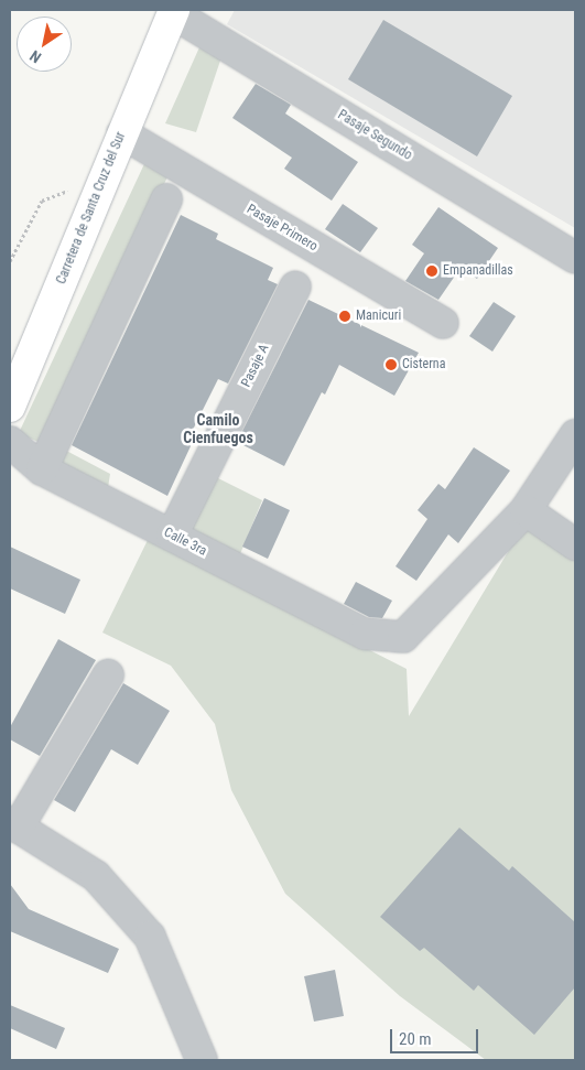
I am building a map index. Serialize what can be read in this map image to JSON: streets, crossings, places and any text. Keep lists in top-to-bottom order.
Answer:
{
  "streets": {
    "main road": ["Carretera de Santa Cruz del Sur"],
    "street": [
      "Pasaje Segundo",
      "Pasaje Primero",
      "Pasaje A",
      "Calle 3ra"
    ]
  },
  "crossings": [
    ["Pasaje Segundo", "Carretera de Santa Cruz del Sur"],
    ["Carretera de Santa Cruz del Sur", "Pasaje Primero"],
    ["Pasaje A", "Calle 3ra"]
  ],
  "districts": ["Camilo Cienfuegos"],
  "places": ["Empanadillas", "Manicuri", "Cisterna"],
  "scale_bar": "20 m",
  "north": "bottom left"
}
